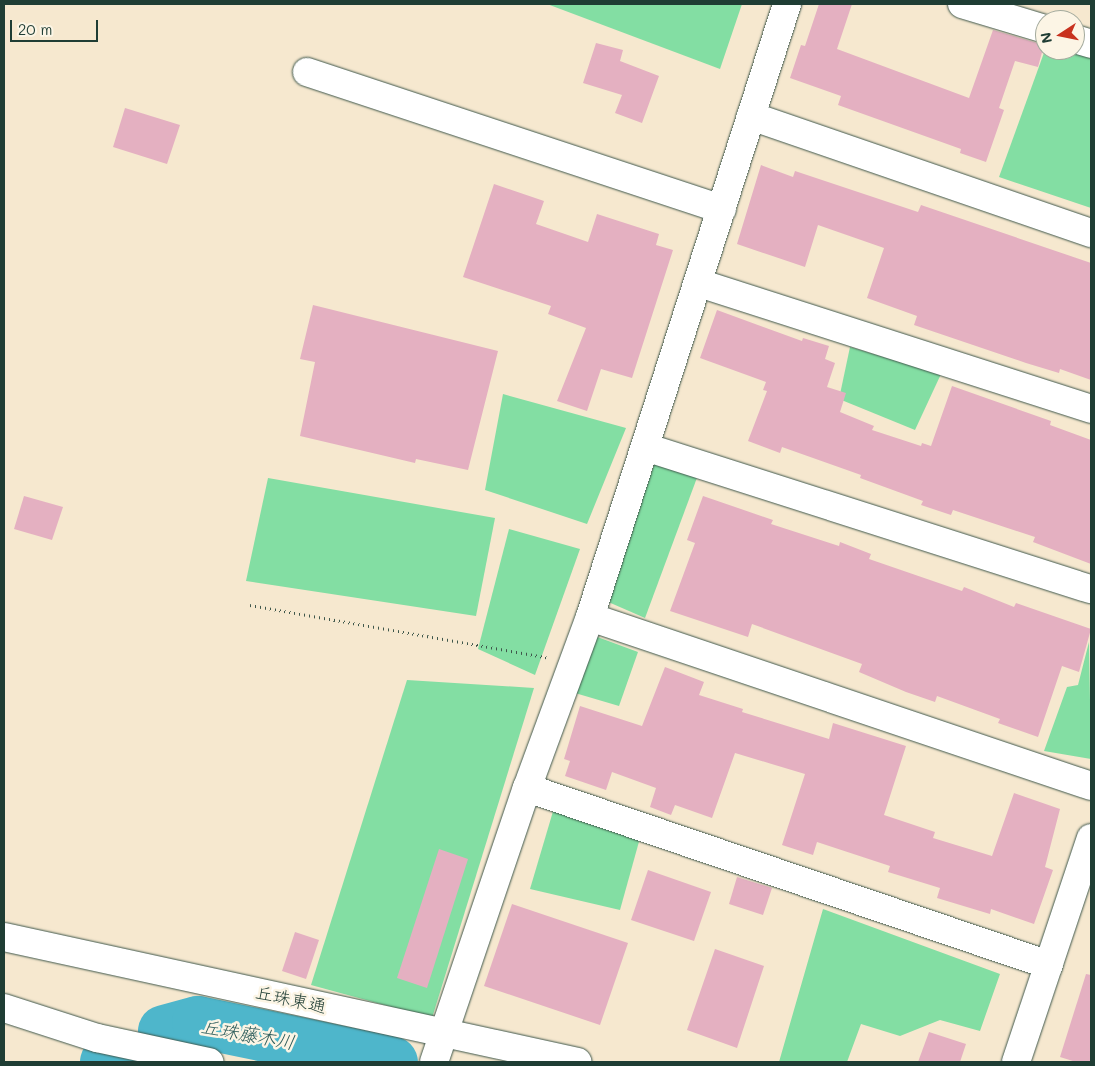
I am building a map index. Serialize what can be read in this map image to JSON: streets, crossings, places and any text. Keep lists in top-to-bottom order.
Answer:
{
  "streets": {
    "street": ["丘珠東通"]
  },
  "water": ["丘珠藤木川"],
  "scale_bar": "20 m",
  "north": "left"
}
